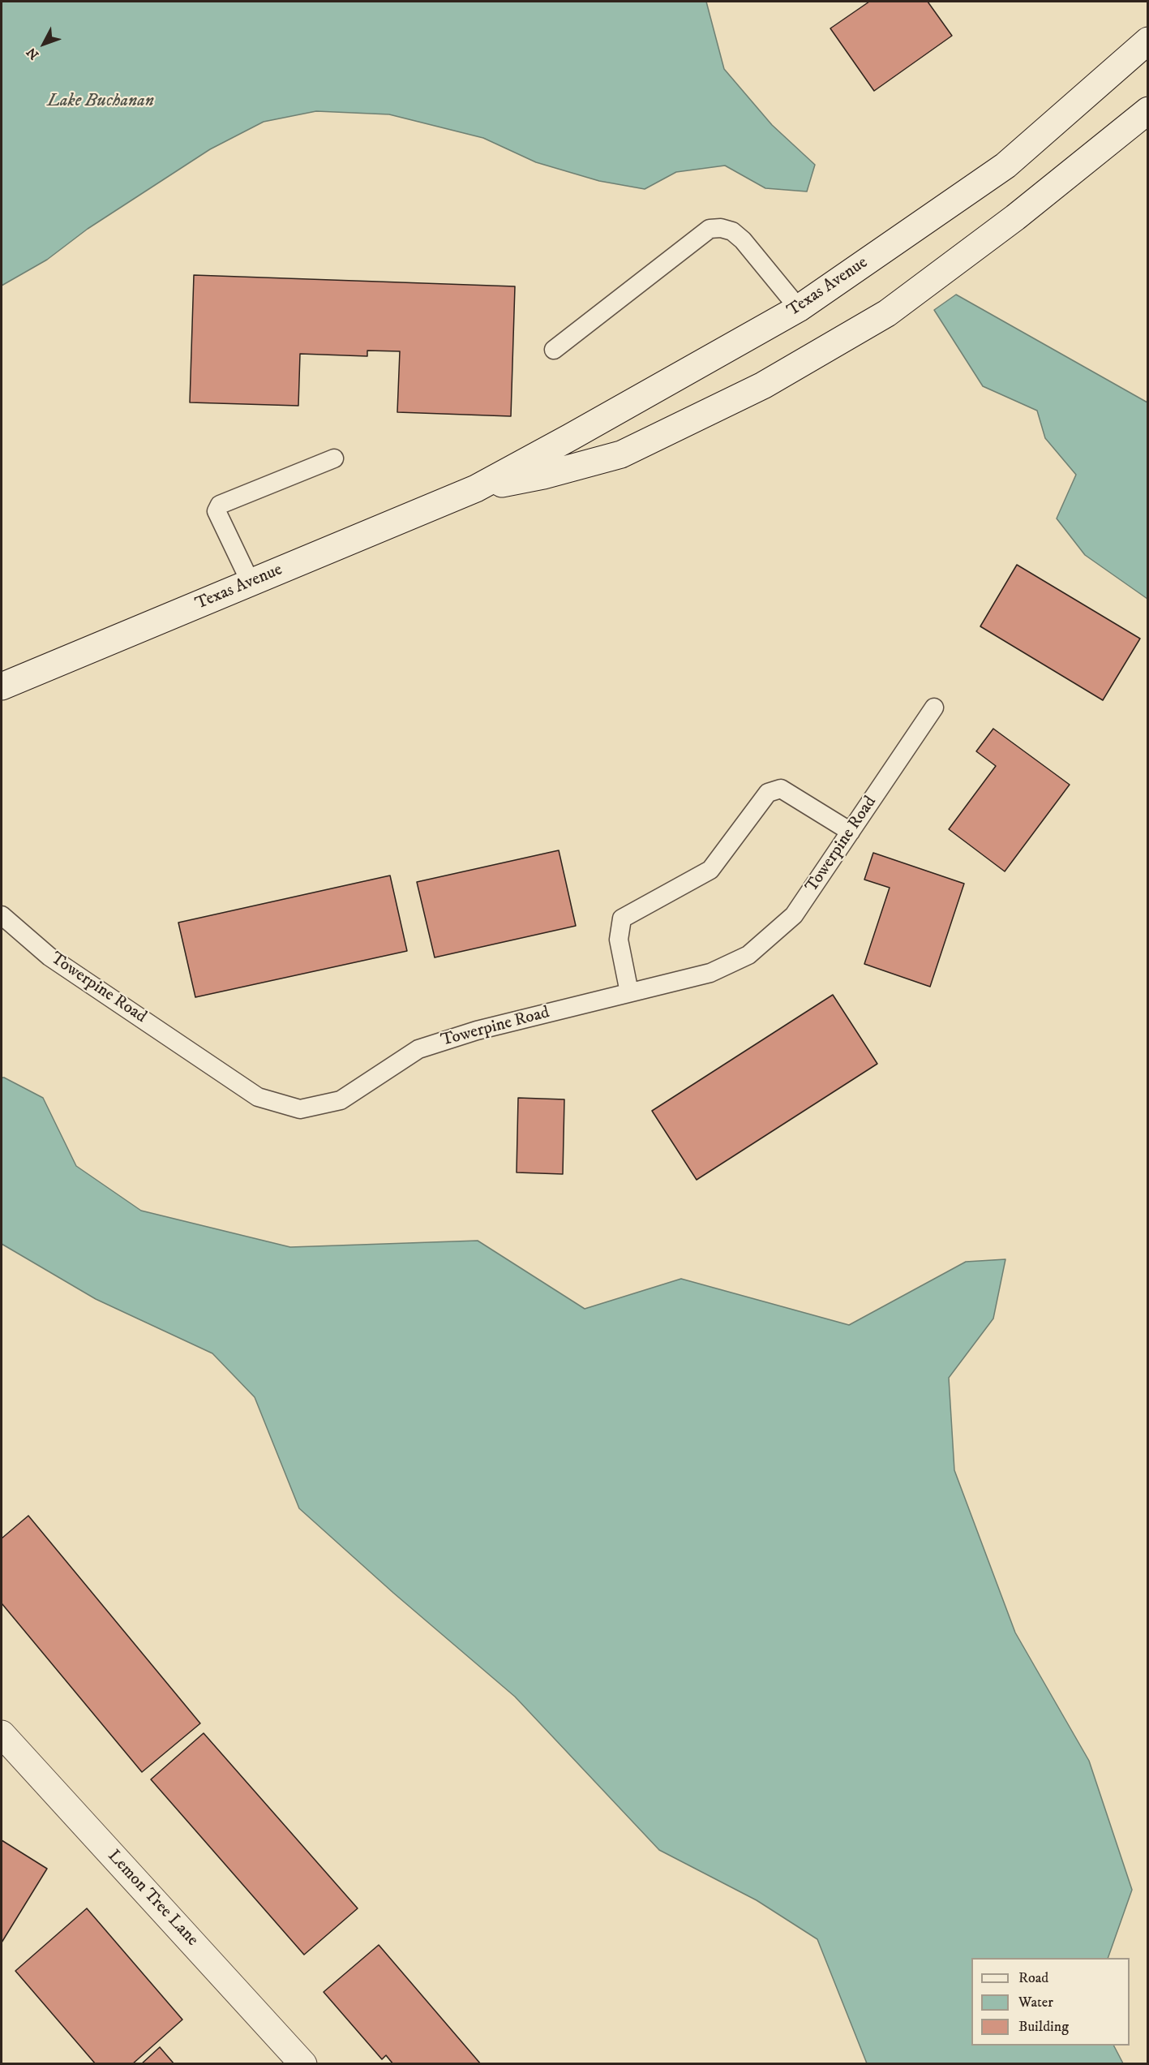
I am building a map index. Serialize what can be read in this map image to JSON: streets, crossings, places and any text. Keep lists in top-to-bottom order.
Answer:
{
  "streets": {
    "street": ["Texas Avenue", "Lemon Tree Lane"],
    "lane": ["Towerpine Road"]
  },
  "water": ["Lake Buchanan"],
  "legend": ["Road", "Water", "Building"],
  "north": "bottom left"
}
